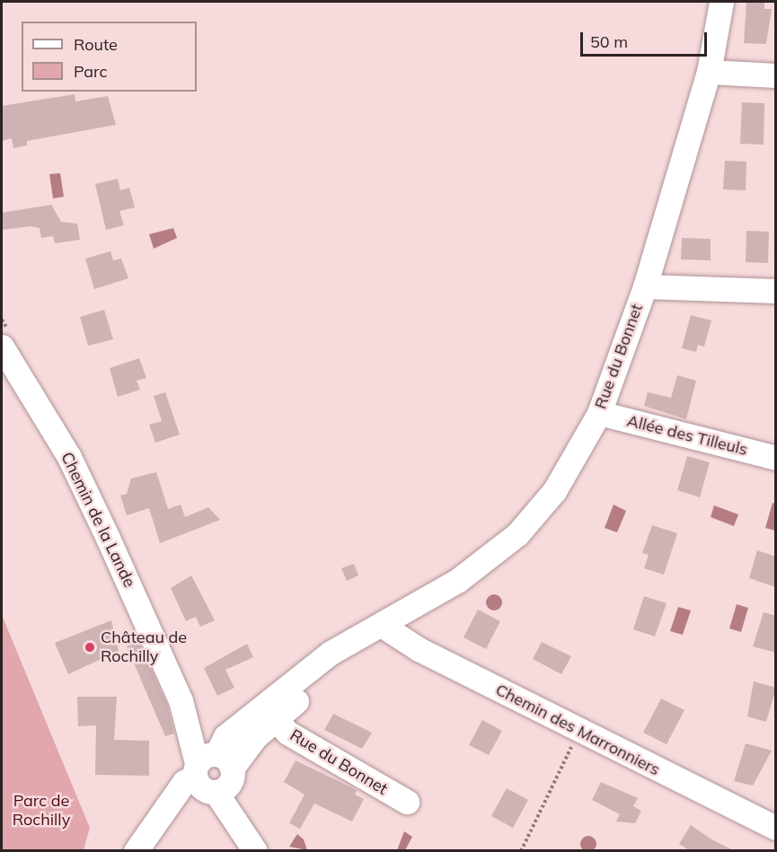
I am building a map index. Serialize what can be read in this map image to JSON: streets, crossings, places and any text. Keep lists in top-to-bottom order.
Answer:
{
  "streets": {
    "street": [
      "Rue du Bonnet",
      "Allée des Tilleuls",
      "Chemin de la Lande",
      "Chemin des Marronniers"
    ]
  },
  "crossings": [
    ["Rue du Bonnet", "Allée des Tilleuls"],
    ["Rue du Bonnet", "Chemin de la Lande"],
    ["Rue du Bonnet", "Chemin des Marronniers"]
  ],
  "parks": ["Parc de Rochilly"],
  "places": ["Château de Rochilly"],
  "legend": ["Route", "Parc"],
  "scale_bar": "50 m"
}
